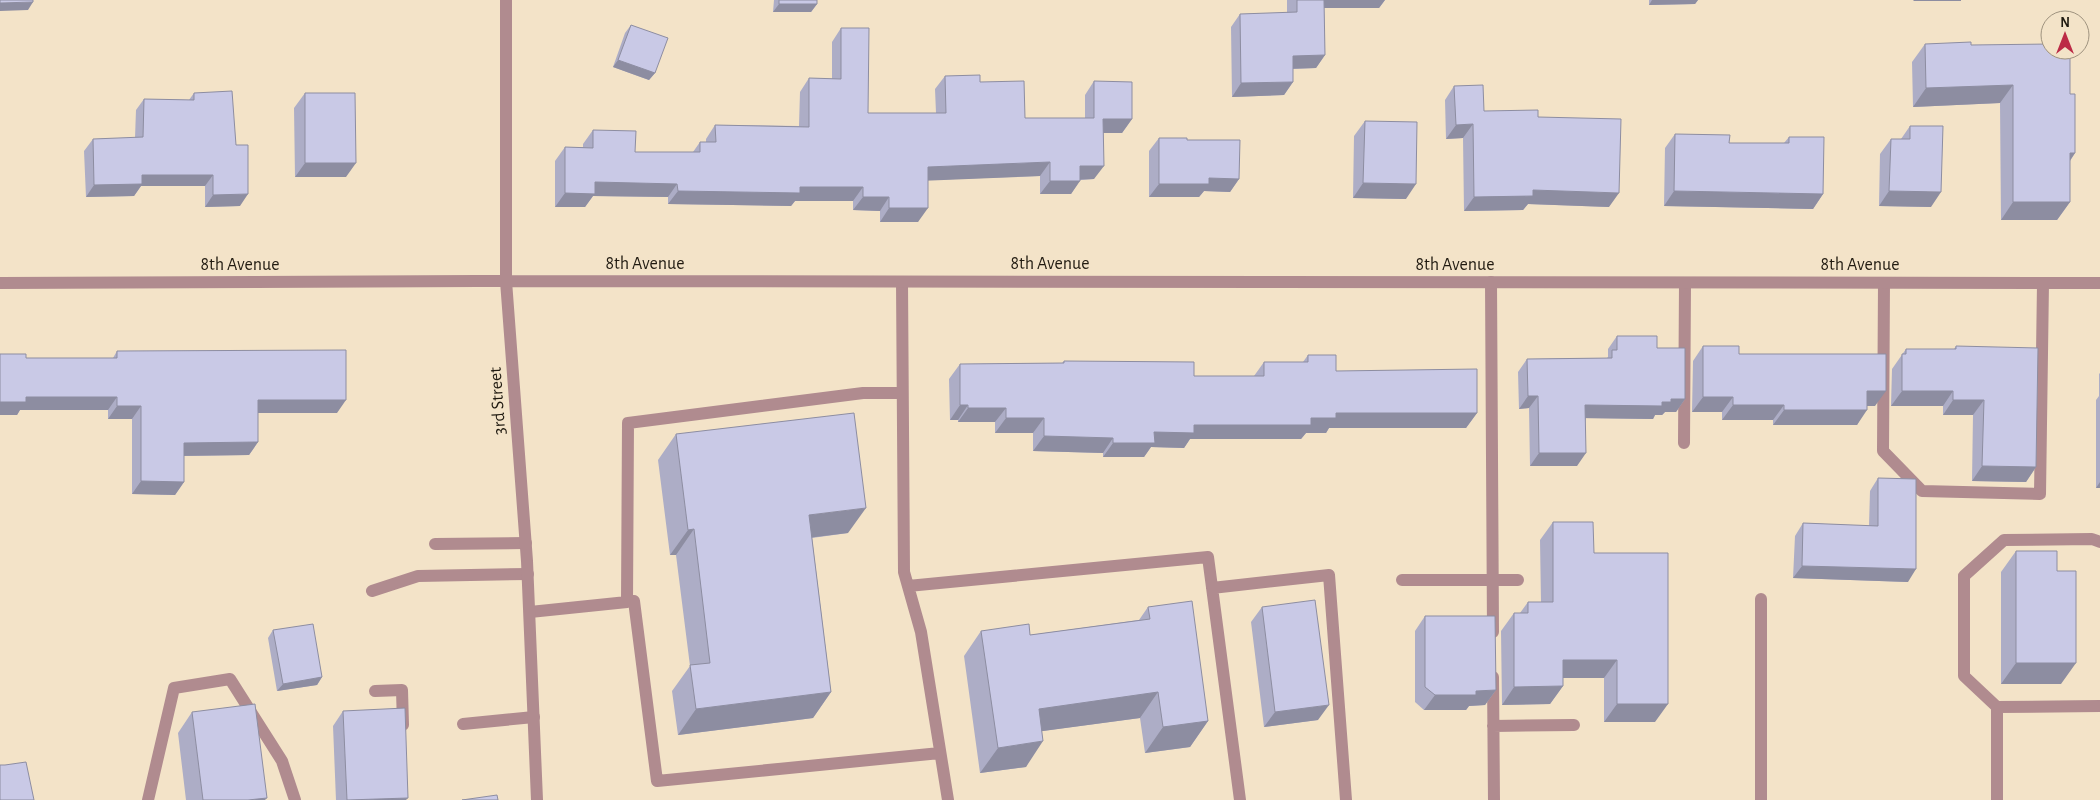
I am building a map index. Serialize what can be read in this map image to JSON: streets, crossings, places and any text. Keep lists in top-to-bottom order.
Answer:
{
  "streets": {
    "street": ["8th Avenue", "3rd Street"]
  },
  "crossings": [
    ["8th Avenue", "3rd Street"]
  ],
  "north": "top"
}
